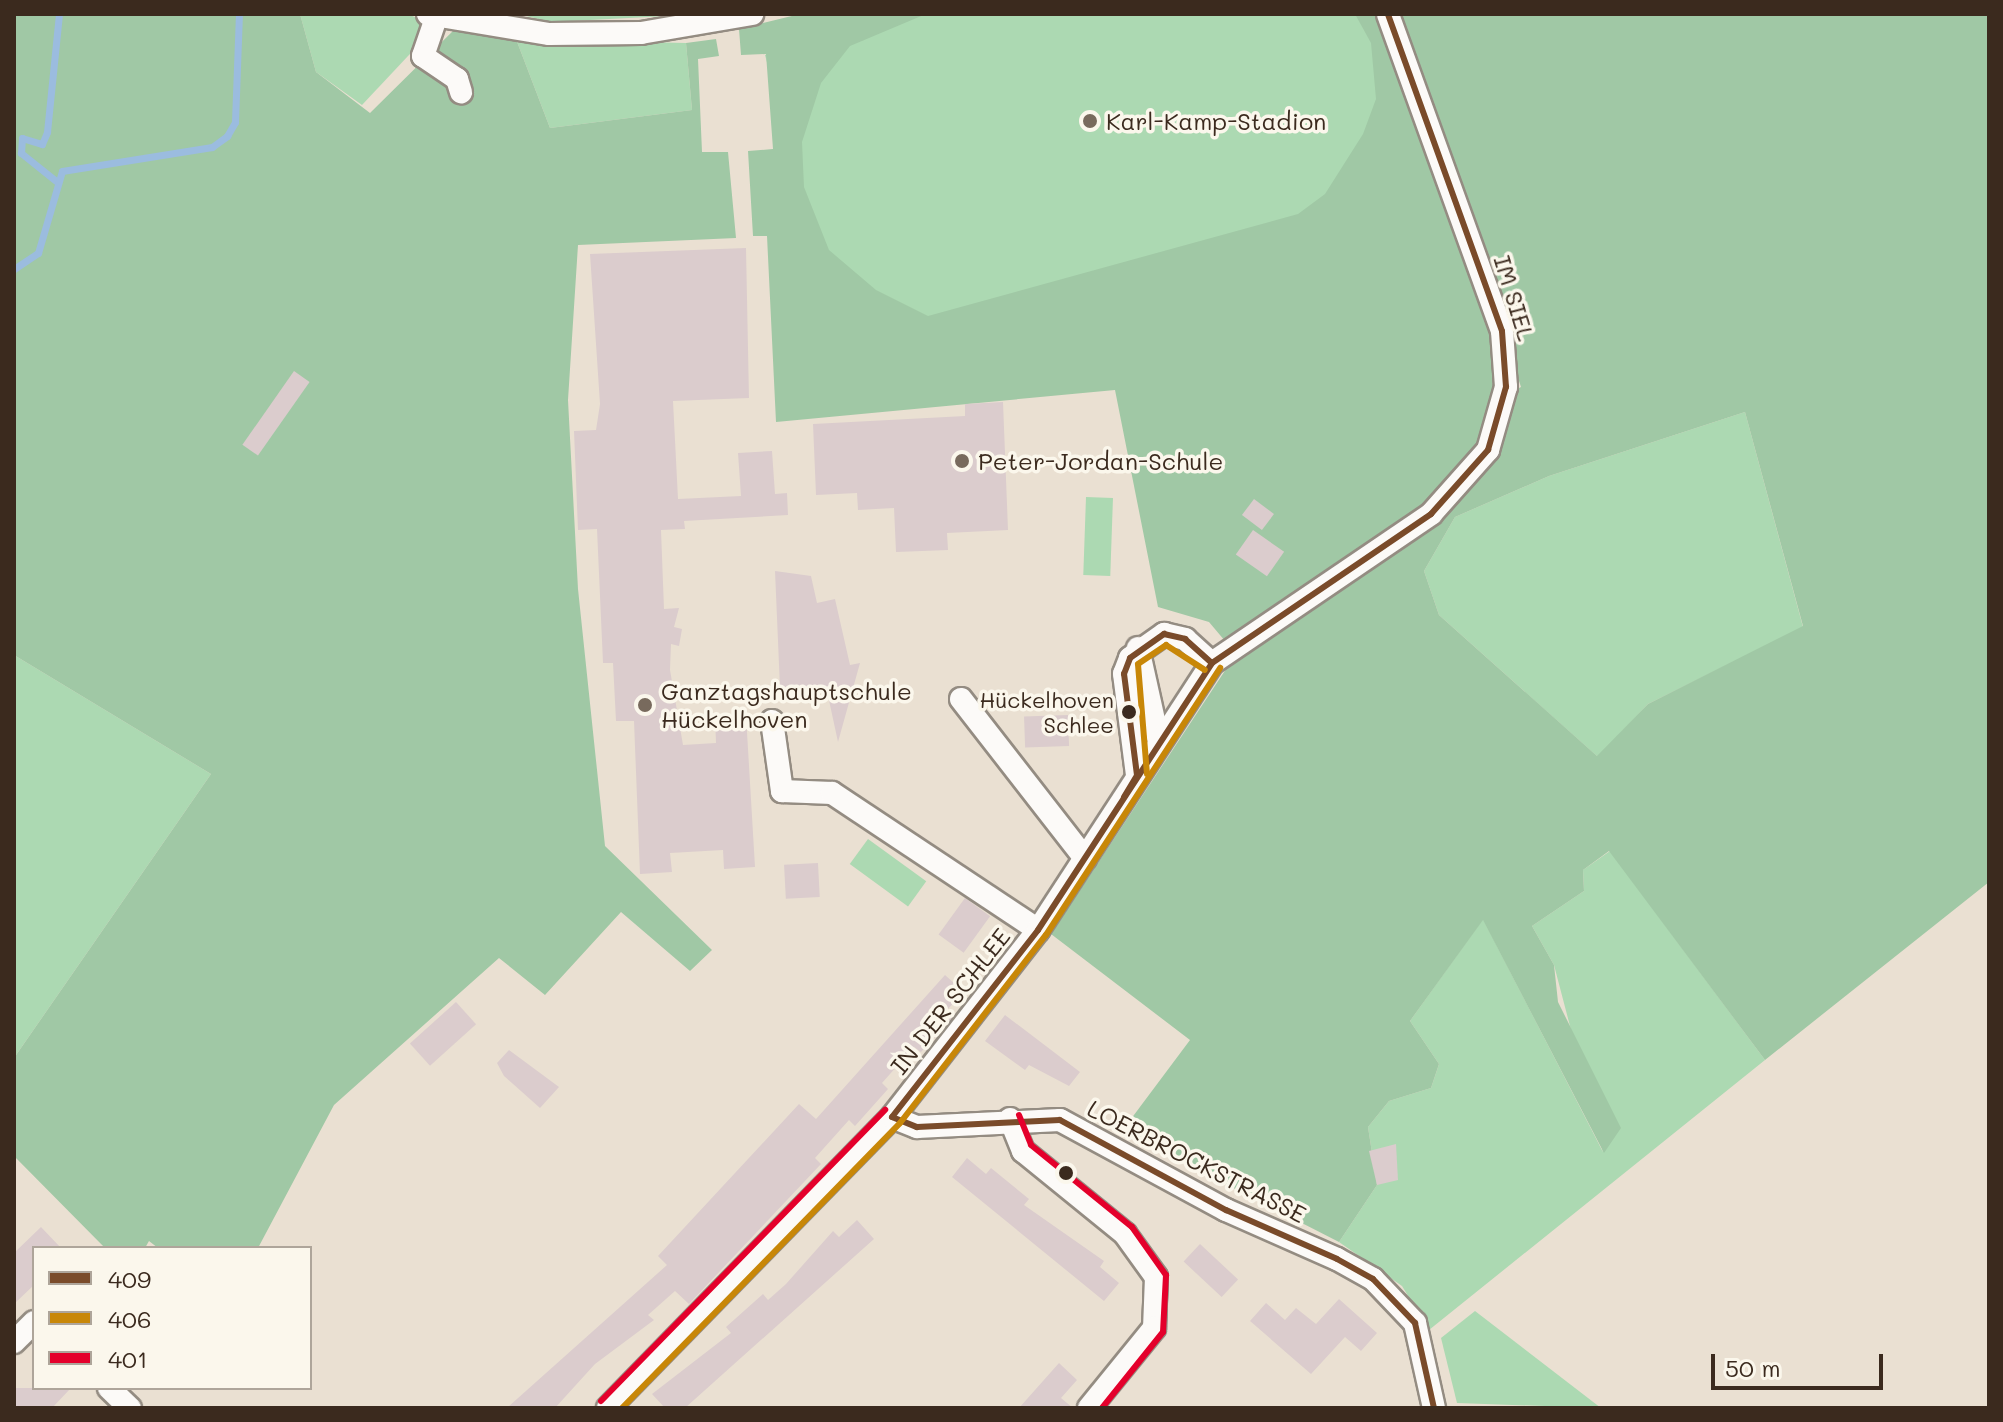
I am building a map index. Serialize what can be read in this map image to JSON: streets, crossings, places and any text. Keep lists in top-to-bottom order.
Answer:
{
  "streets": {
    "street": ["IM SIEL", "IN DER SCHLEE", "LOERBROCKSTRASSE"]
  },
  "crossings": [
    ["IM SIEL", "IN DER SCHLEE"],
    ["IN DER SCHLEE", "LOERBROCKSTRASSE"]
  ],
  "places": [
    "Karl-Kamp-Stadion",
    "Peter-Jordan-Schule",
    "Ganztagshauptschule Hückelhoven",
    "Hückelhoven Schlee"
  ],
  "lines": ["transit line 409", "transit line 406", "transit line 401"],
  "legend": ["409", "406", "401"],
  "scale_bar": "50 m"
}
